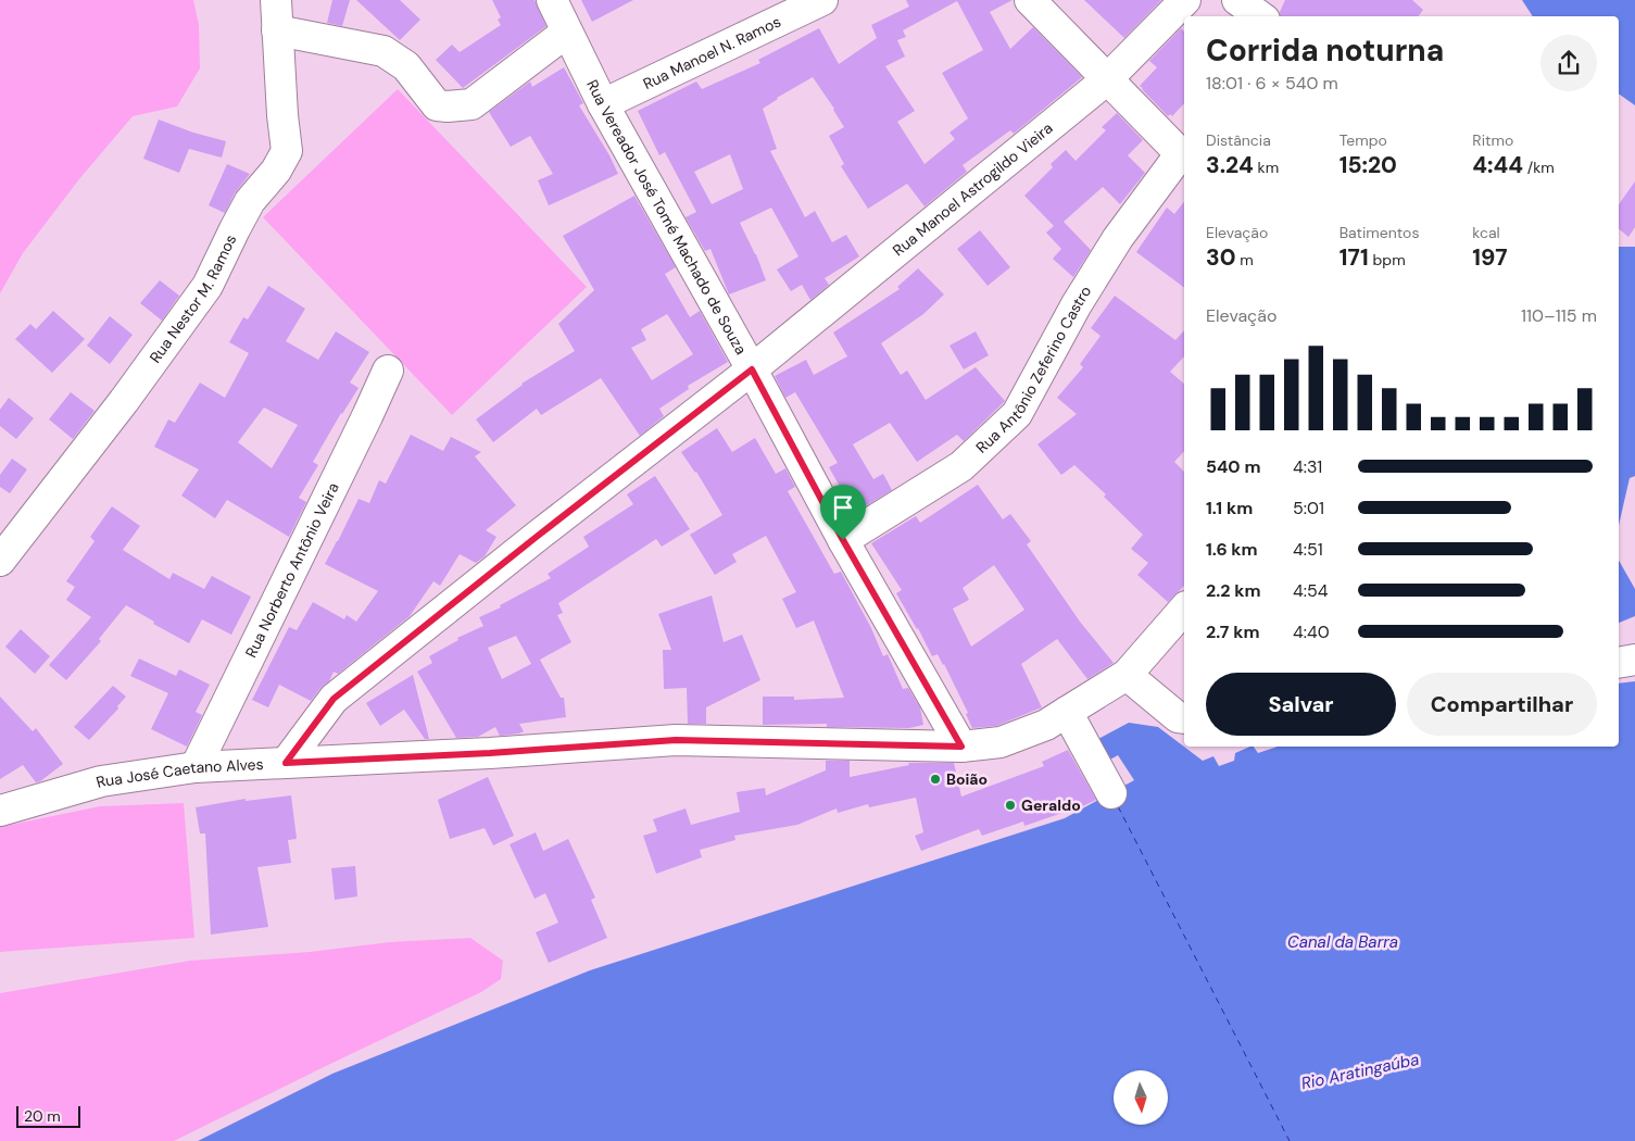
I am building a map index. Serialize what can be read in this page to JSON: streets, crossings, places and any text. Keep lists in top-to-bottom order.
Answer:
{
  "streets": {
    "street": [
      "Rua Manoel N. Ramos",
      "Rua Manoel Astrogildo Vieira",
      "Rua Vereador José Tomé Machado de Souza",
      "Rua Nestor M. Ramos",
      "Rua Antônio Zeferino Castro",
      "Rua Norberto Antônio Veira",
      "Rua José Caetano Alves"
    ]
  },
  "crossings": [
    ["Rua Manoel N. Ramos", "Rua Vereador José Tomé Machado de Souza"],
    ["Rua Manoel Astrogildo Vieira", "Rua Vereador José Tomé Machado de Souza"],
    ["Rua Manoel Astrogildo Vieira", "Rua José Caetano Alves"],
    ["Rua Vereador José Tomé Machado de Souza", "Rua Antônio Zeferino Castro"],
    ["Rua Vereador José Tomé Machado de Souza", "Rua José Caetano Alves"],
    ["Rua Norberto Antônio Veira", "Rua José Caetano Alves"]
  ],
  "water": ["Canal da Barra", "Rio Aratingaúba"],
  "places": ["Boião", "Geraldo"],
  "scale_bar": "20 m",
  "north": "bottom",
  "page": {
    "heading": ["Corrida noturna", "18:01 · 6 × 540 m"],
    "stats": [
      ["Distância", "3.24 km"],
      ["Tempo", "15:20"],
      ["Ritmo", "4:44 /km"],
      ["Elevação", "30 m"],
      ["Batimentos", "171 bpm"],
      ["kcal", "197"]
    ],
    "chart": ["Elevação", "110–115 m"],
    "list": [
      {
        "name": "540 m",
        "note": "4:31"
      },
      {
        "name": "1.1 km",
        "note": "5:01"
      },
      {
        "name": "1.6 km",
        "note": "4:51"
      },
      {
        "name": "2.2 km",
        "note": "4:54"
      },
      {
        "name": "2.7 km",
        "note": "4:40"
      }
    ],
    "buttons": ["Salvar", "Compartilhar"],
    "scale": "20 m"
  }
}
